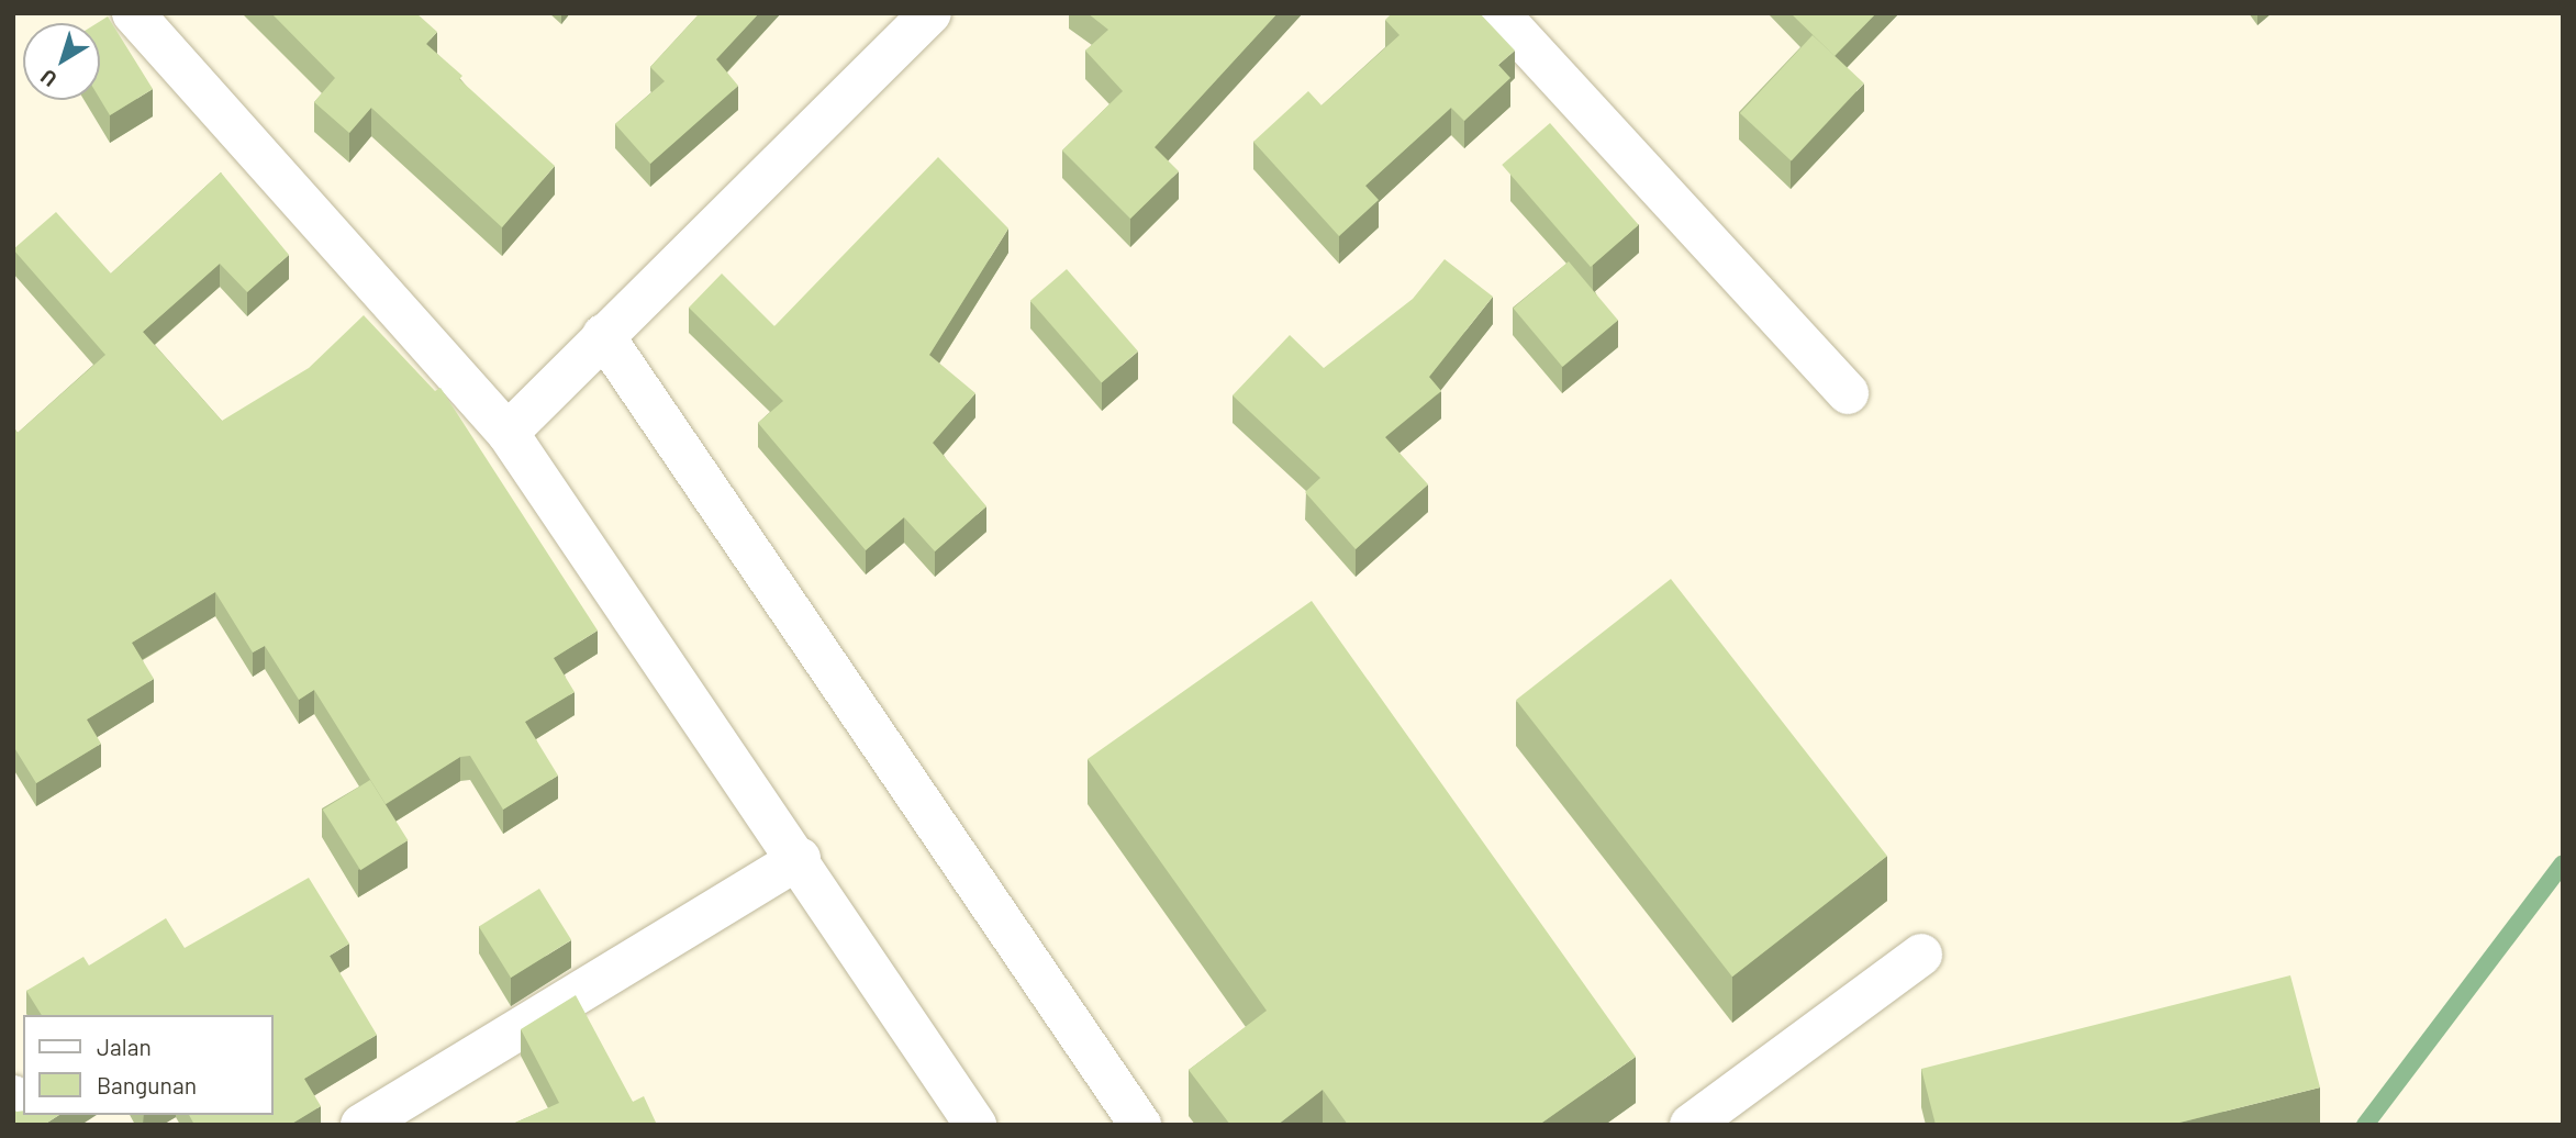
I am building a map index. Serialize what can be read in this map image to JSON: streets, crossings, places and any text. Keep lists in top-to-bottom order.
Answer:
{
  "legend": ["Jalan", "Bangunan"],
  "north": "bottom left"
}
